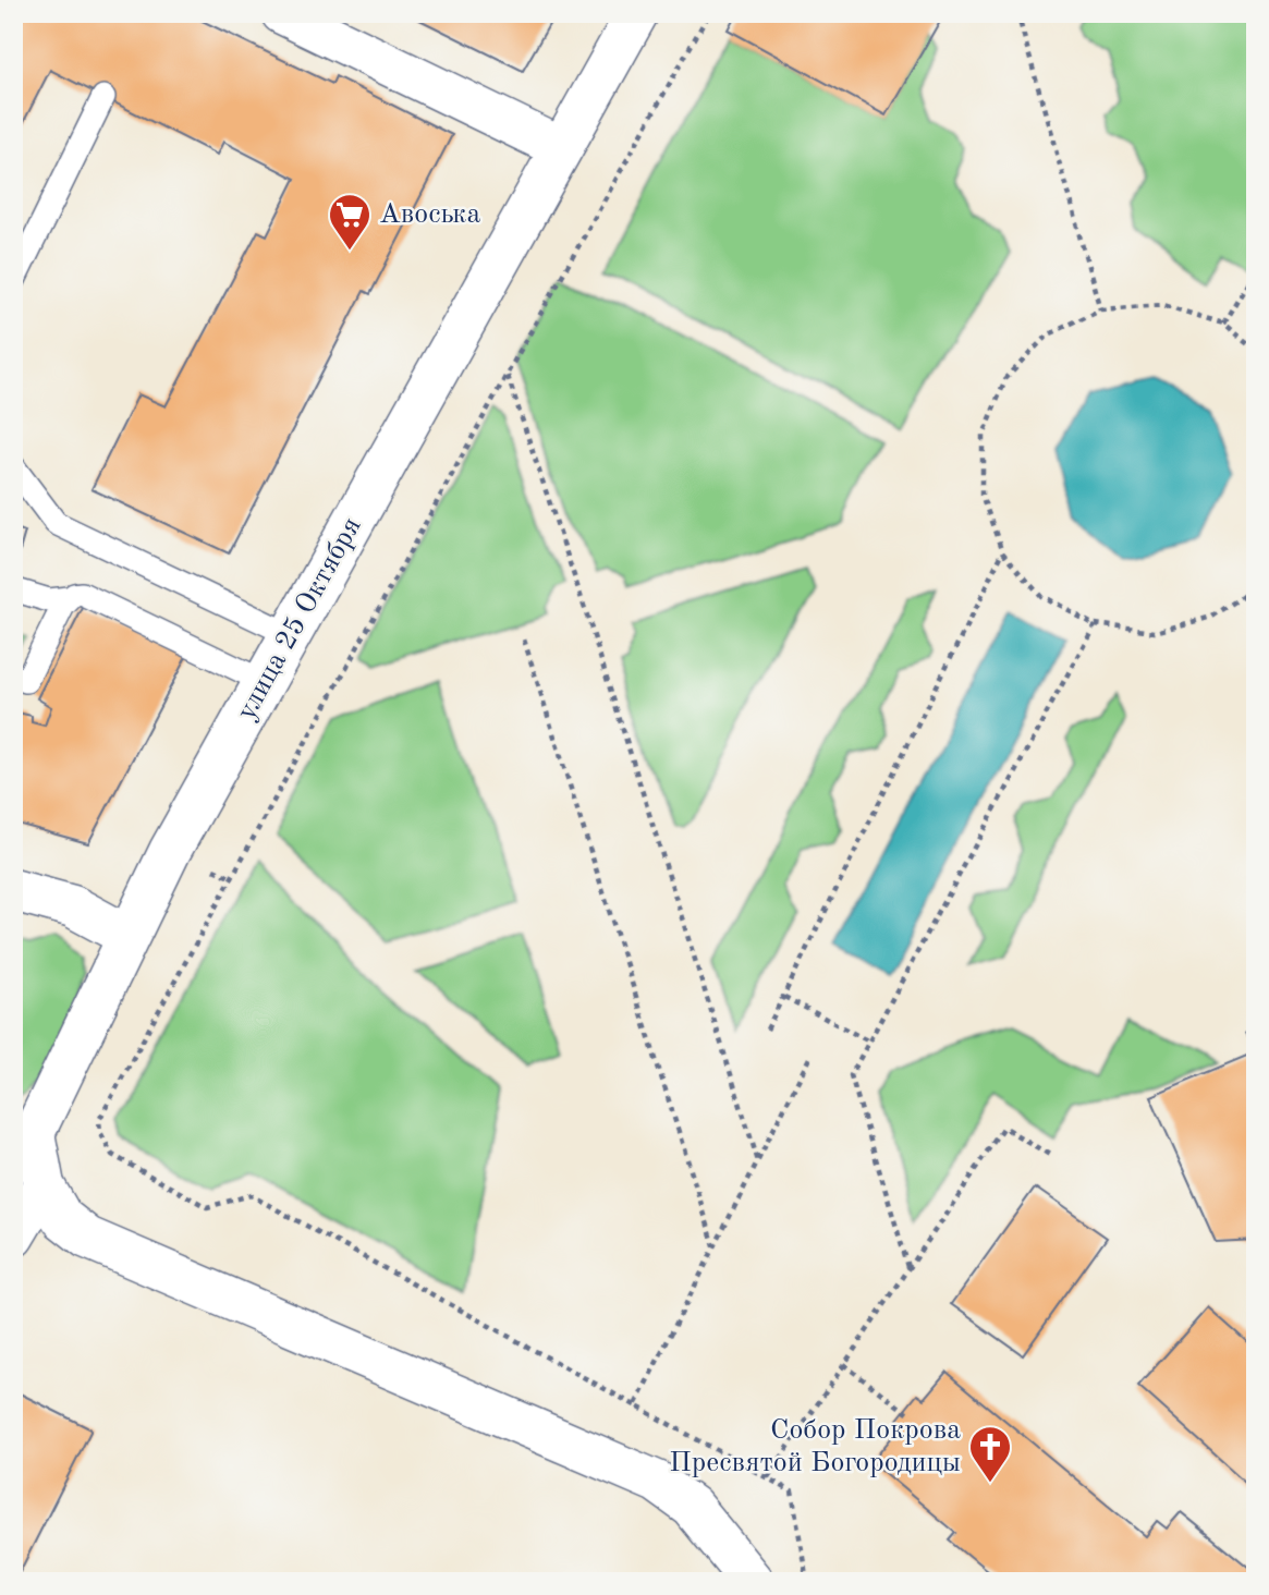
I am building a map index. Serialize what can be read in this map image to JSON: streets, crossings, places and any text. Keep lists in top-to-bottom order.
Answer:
{
  "streets": {
    "street": ["улица 25 Октября"]
  },
  "places": {
    "supermarket": ["Авоська"],
    "church": ["Собор Покрова Пресвятой Богородицы"]
  }
}
